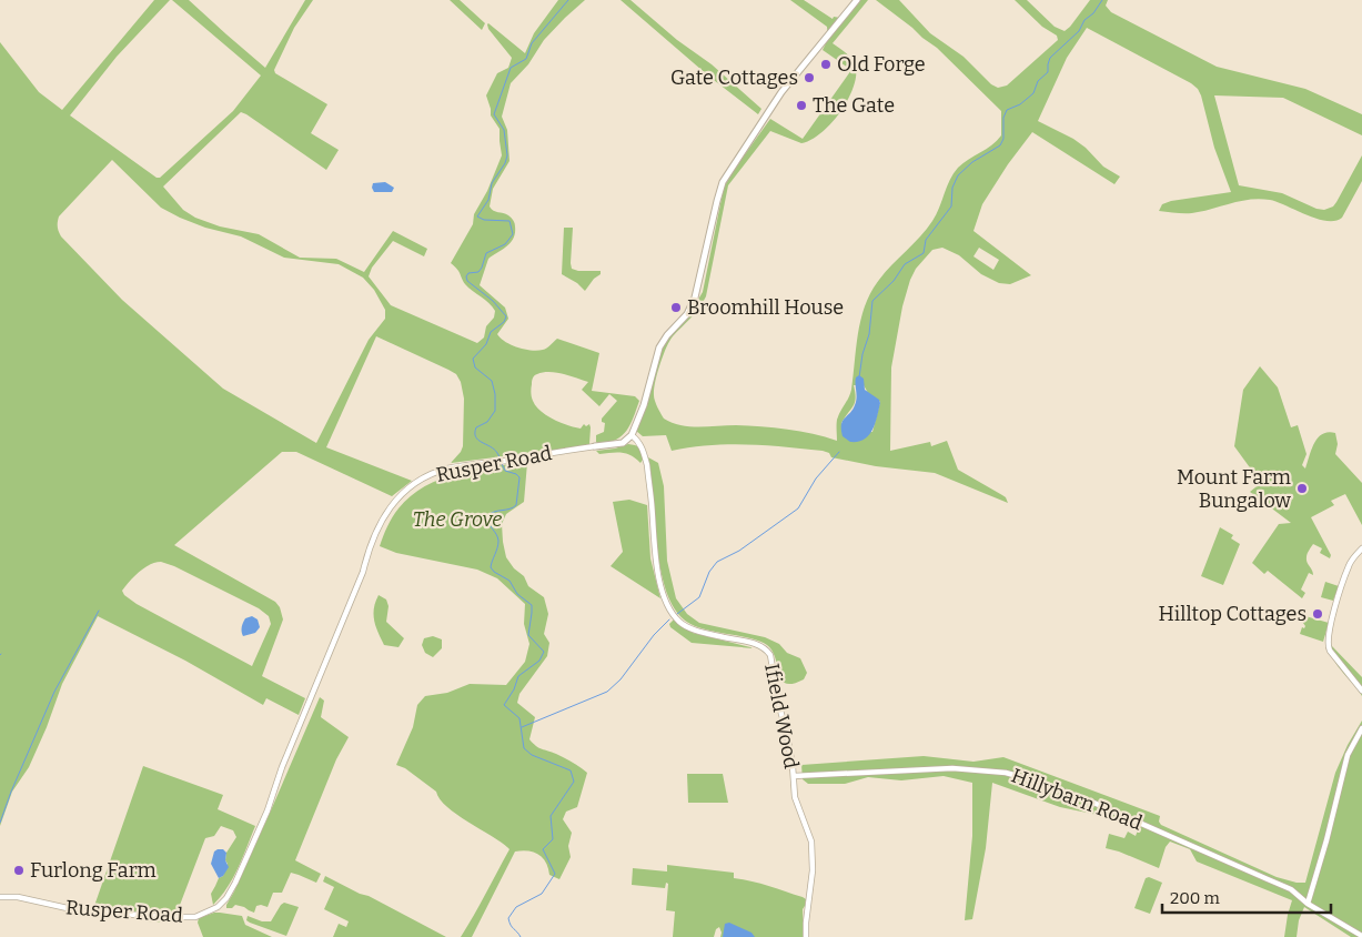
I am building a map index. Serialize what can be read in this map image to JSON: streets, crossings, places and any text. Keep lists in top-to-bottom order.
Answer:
{
  "streets": {
    "street": ["Rusper Road", "Ifield Wood", "Hillybarn Road"]
  },
  "crossings": [
    ["Rusper Road", "Ifield Wood"],
    ["Ifield Wood", "Hillybarn Road"]
  ],
  "parks": ["The Grove"],
  "places": [
    "Old Forge",
    "Gate Cottages",
    "The Gate",
    "Broomhill House",
    "Mount Farm Bungalow",
    "Hilltop Cottages",
    "Furlong Farm"
  ],
  "scale_bar": "200 m"
}
